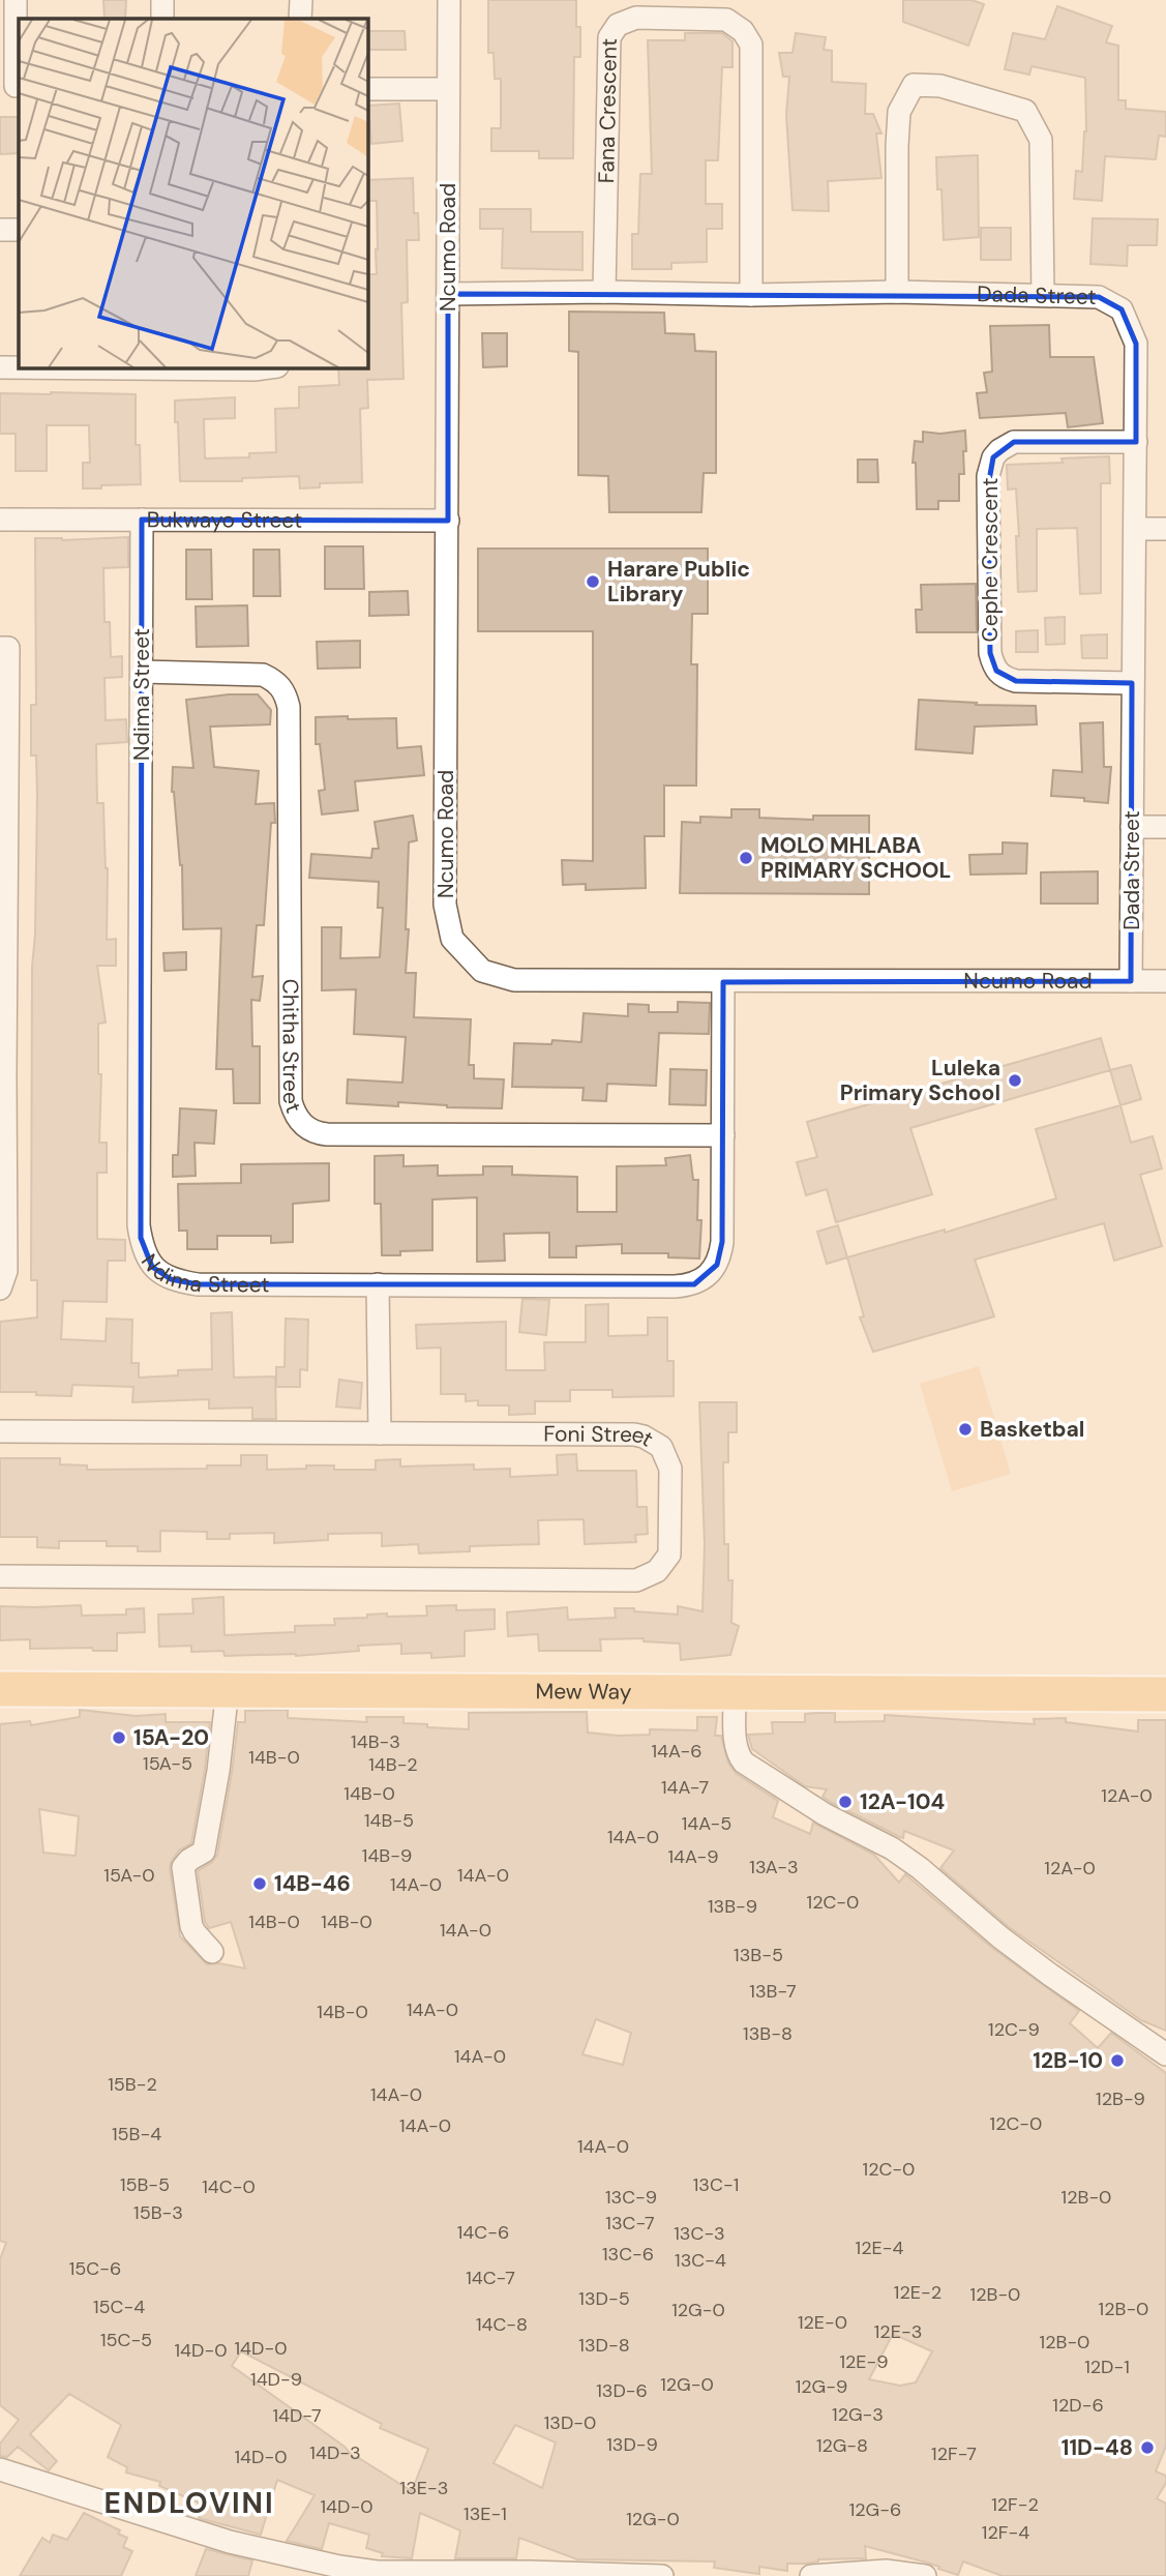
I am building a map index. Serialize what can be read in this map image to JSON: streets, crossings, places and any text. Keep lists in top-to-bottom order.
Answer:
{
  "streets": {
    "main road": ["Mew Way"],
    "street": [
      "Fana Crescent",
      "Ncumo Road",
      "Dada Street",
      "Bukwayo Street",
      "Cephe Crescent",
      "Ndima Street",
      "Chitha Street",
      "Foni Street"
    ]
  },
  "crossings": [
    ["Fana Crescent", "Dada Street"],
    ["Ncumo Road", "Dada Street"],
    ["Ncumo Road", "Bukwayo Street"],
    ["Ncumo Road", "Ndima Street"],
    ["Dada Street", "Cephe Crescent"],
    ["Bukwayo Street", "Ndima Street"],
    ["Ndima Street", "Chitha Street"]
  ],
  "districts": ["ENDLOVINI"],
  "places": [
    "Harare Public Library",
    "MOLO MHLABA PRIMARY SCHOOL",
    "Luleka Primary School",
    "Basketbal",
    "15A-20",
    "12A-104",
    "14B-46",
    "12B-10",
    "11D-48"
  ],
  "house_numbers": [
    "14B-3",
    "14A-6",
    "14B-0",
    "15A-5",
    "14B-2",
    "14A-7",
    "14B-0",
    "12A-0",
    "14B-5",
    "14A-5",
    "14A-0",
    "14B-9",
    "14A-9",
    "13A-3",
    "12A-0",
    "15A-0",
    "14A-0",
    "14A-0",
    "12C-0",
    "13B-9",
    "14B-0",
    "14B-0",
    "14A-0",
    "13B-5",
    "13B-7",
    "14A-0",
    "14B-0",
    "12C-9",
    "13B-8",
    "14A-0",
    "15B-2",
    "14A-0",
    "12B-9",
    "12C-0",
    "14A-0",
    "15B-4",
    "14A-0",
    "12C-0",
    "15B-5",
    "13C-1",
    "14C-0",
    "13C-9",
    "12B-0",
    "15B-3",
    "13C-7",
    "14C-6",
    "13C-3",
    "12E-4",
    "13C-6",
    "13C-4",
    "15C-6",
    "14C-7",
    "12E-2",
    "12B-0",
    "13D-5",
    "15C-4",
    "12B-0",
    "12G-0",
    "12E-0",
    "14C-8",
    "12E-3",
    "15C-5",
    "12B-0",
    "13D-8",
    "14D-0",
    "14D-0",
    "12E-9",
    "12D-1",
    "14D-9",
    "12G-0",
    "12G-9",
    "13D-6",
    "12D-6",
    "12G-3",
    "14D-7",
    "13D-0",
    "13D-9",
    "12G-8",
    "14D-3",
    "12F-7",
    "14D-0",
    "13E-3",
    "12F-2",
    "14D-0",
    "12G-6",
    "13E-1",
    "12G-0",
    "12F-4"
  ]
}
